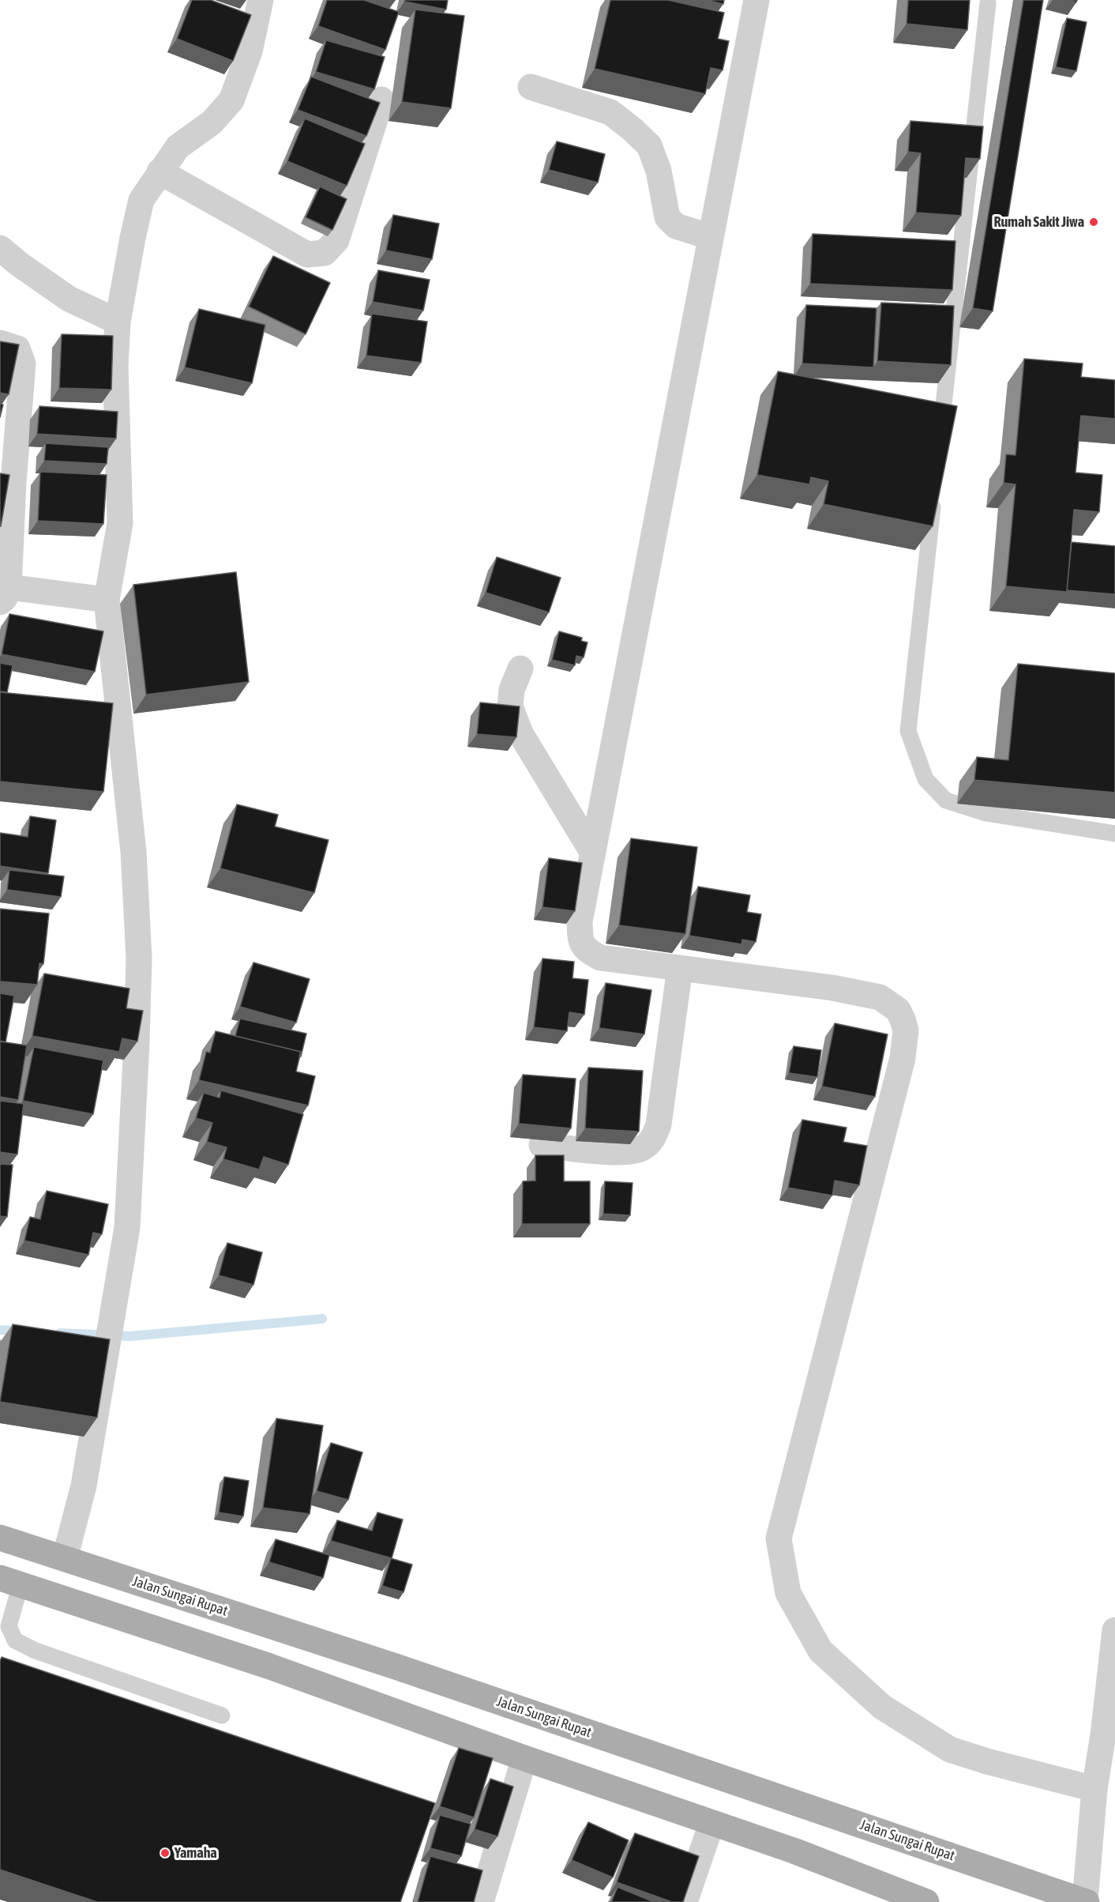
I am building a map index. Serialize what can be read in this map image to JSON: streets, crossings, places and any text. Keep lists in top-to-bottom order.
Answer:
{
  "streets": {
    "main road": ["Jalan Sungai Rupat"]
  },
  "places": ["Rumah Sakit Jiwa", "Yamaha"]
}
